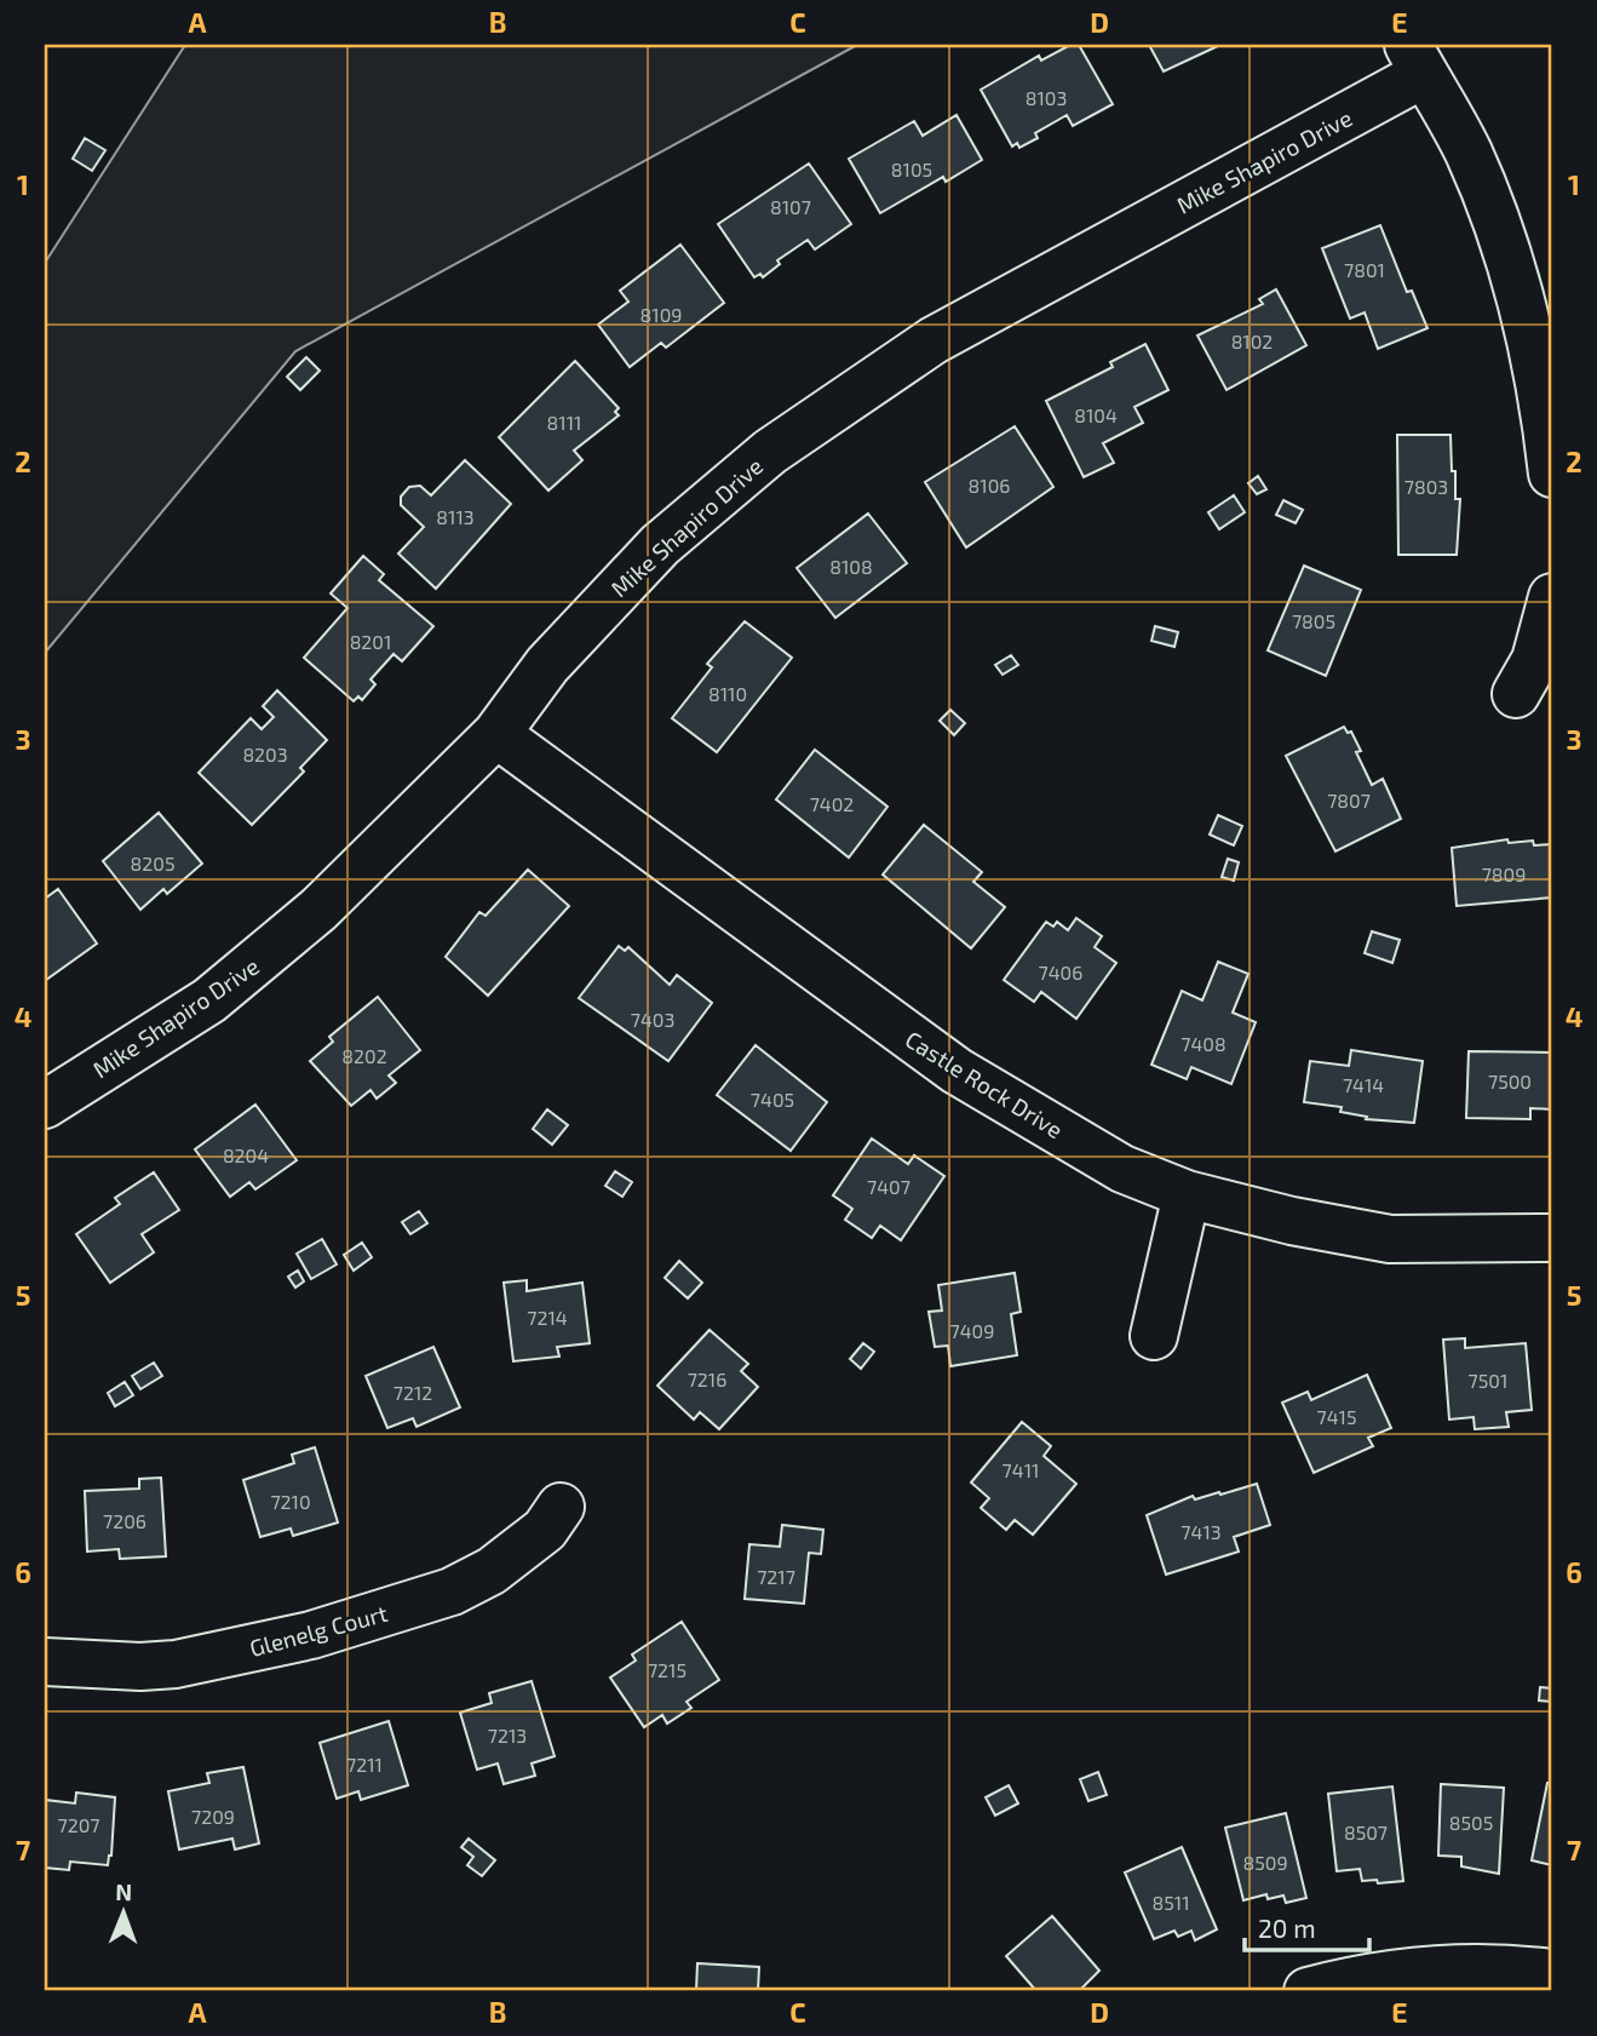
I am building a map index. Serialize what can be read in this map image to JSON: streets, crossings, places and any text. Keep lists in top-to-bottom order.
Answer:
{
  "streets": {
    "street": ["Mike Shapiro Drive", "Castle Rock Drive", "Glenelg Court"]
  },
  "crossings": [
    ["Mike Shapiro Drive", "Castle Rock Drive"]
  ],
  "house_numbers": [
    "8103",
    "8105",
    "8107",
    "7801",
    "8109",
    "8102",
    "8104",
    "8111",
    "8106",
    "7803",
    "8113",
    "8108",
    "7805",
    "8201",
    "8110",
    "8203",
    "7807",
    "7402",
    "8205",
    "7809",
    "7406",
    "7403",
    "7408",
    "8202",
    "7500",
    "7414",
    "7405",
    "8204",
    "7407",
    "7214",
    "7409",
    "7216",
    "7501",
    "7212",
    "7415",
    "7411",
    "7210",
    "7206",
    "7413",
    "7217",
    "7215",
    "7213",
    "7211",
    "7209",
    "8505",
    "7207",
    "8507",
    "8509",
    "8511"
  ],
  "scale_bar": "20 m",
  "north": "top",
  "grid": {
    "columns": [
      "A",
      "B",
      "C",
      "D",
      "E"
    ],
    "rows": [
      "1",
      "2",
      "3",
      "4",
      "5",
      "6",
      "7"
    ]
  }
}
